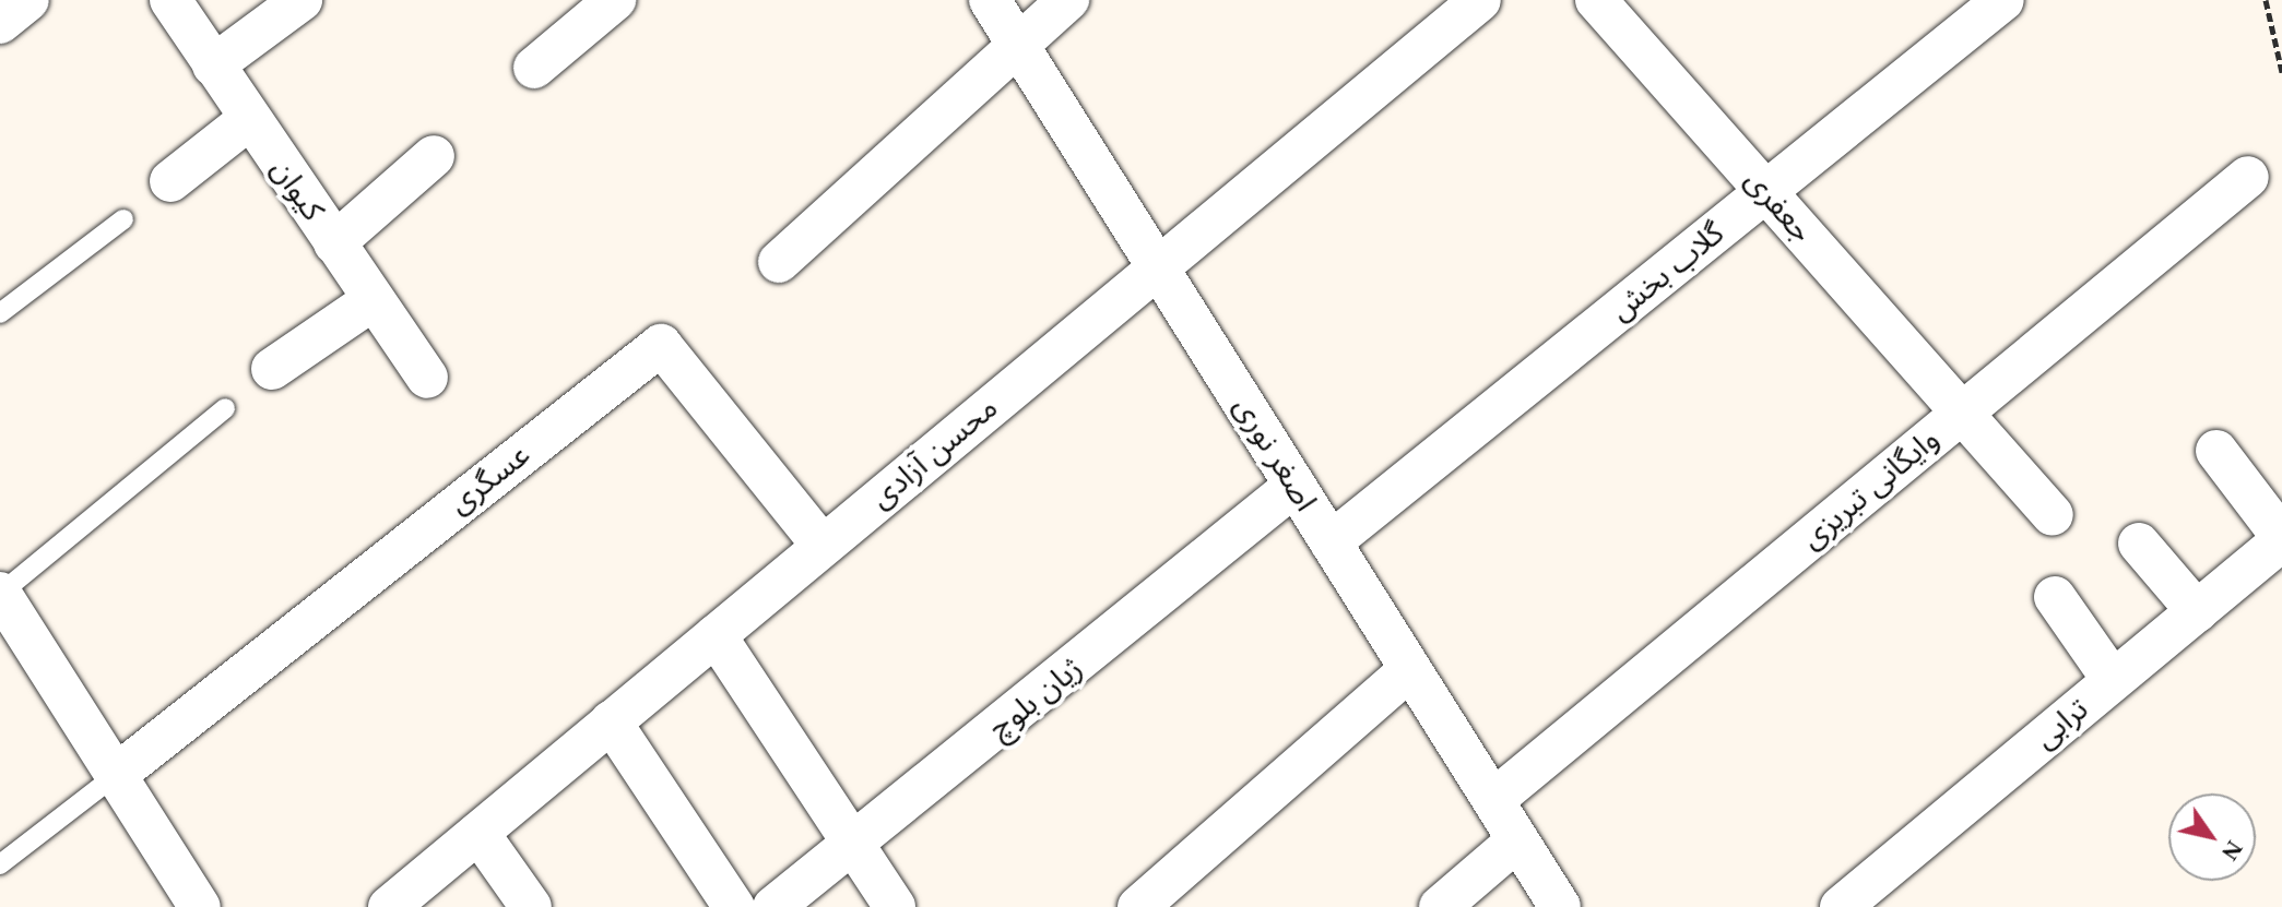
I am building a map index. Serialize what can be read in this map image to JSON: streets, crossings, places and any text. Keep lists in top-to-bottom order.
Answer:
{
  "streets": {
    "street": [
      "کیوان",
      "جعفری",
      "گلاب بخش",
      "محسن آزادی",
      "اصغر نوری",
      "عسگری",
      "وایگانی تبریزی",
      "ژیان بلوچ",
      "ترابی"
    ]
  },
  "crossings": [
    ["جعفری", "گلاب بخش"],
    ["جعفری", "وایگانی تبریزی"],
    ["گلاب بخش", "اصغر نوری"],
    ["محسن آزادی", "اصغر نوری"],
    ["محسن آزادی", "عسگری"],
    ["اصغر نوری", "وایگانی تبریزی"],
    ["اصغر نوری", "ژیان بلوچ"]
  ],
  "north": "bottom right"
}
